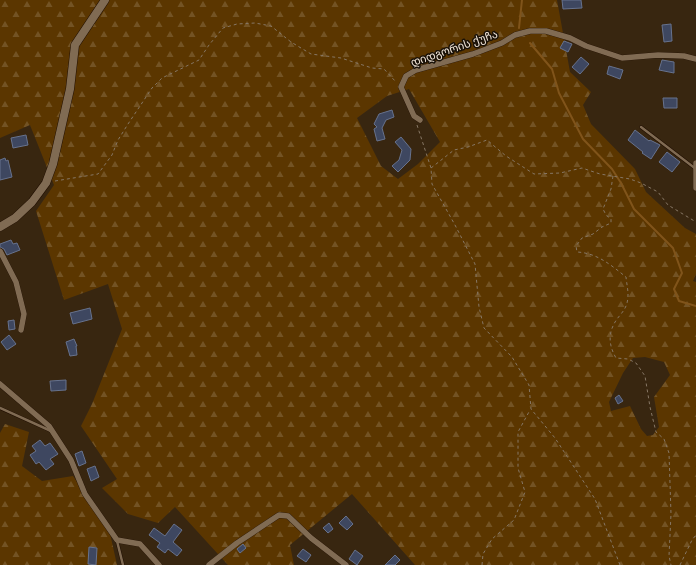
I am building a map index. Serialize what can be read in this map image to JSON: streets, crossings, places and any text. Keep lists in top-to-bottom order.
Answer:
{
  "streets": {
    "street": ["დიდგორის ქუჩა"]
  }
}
